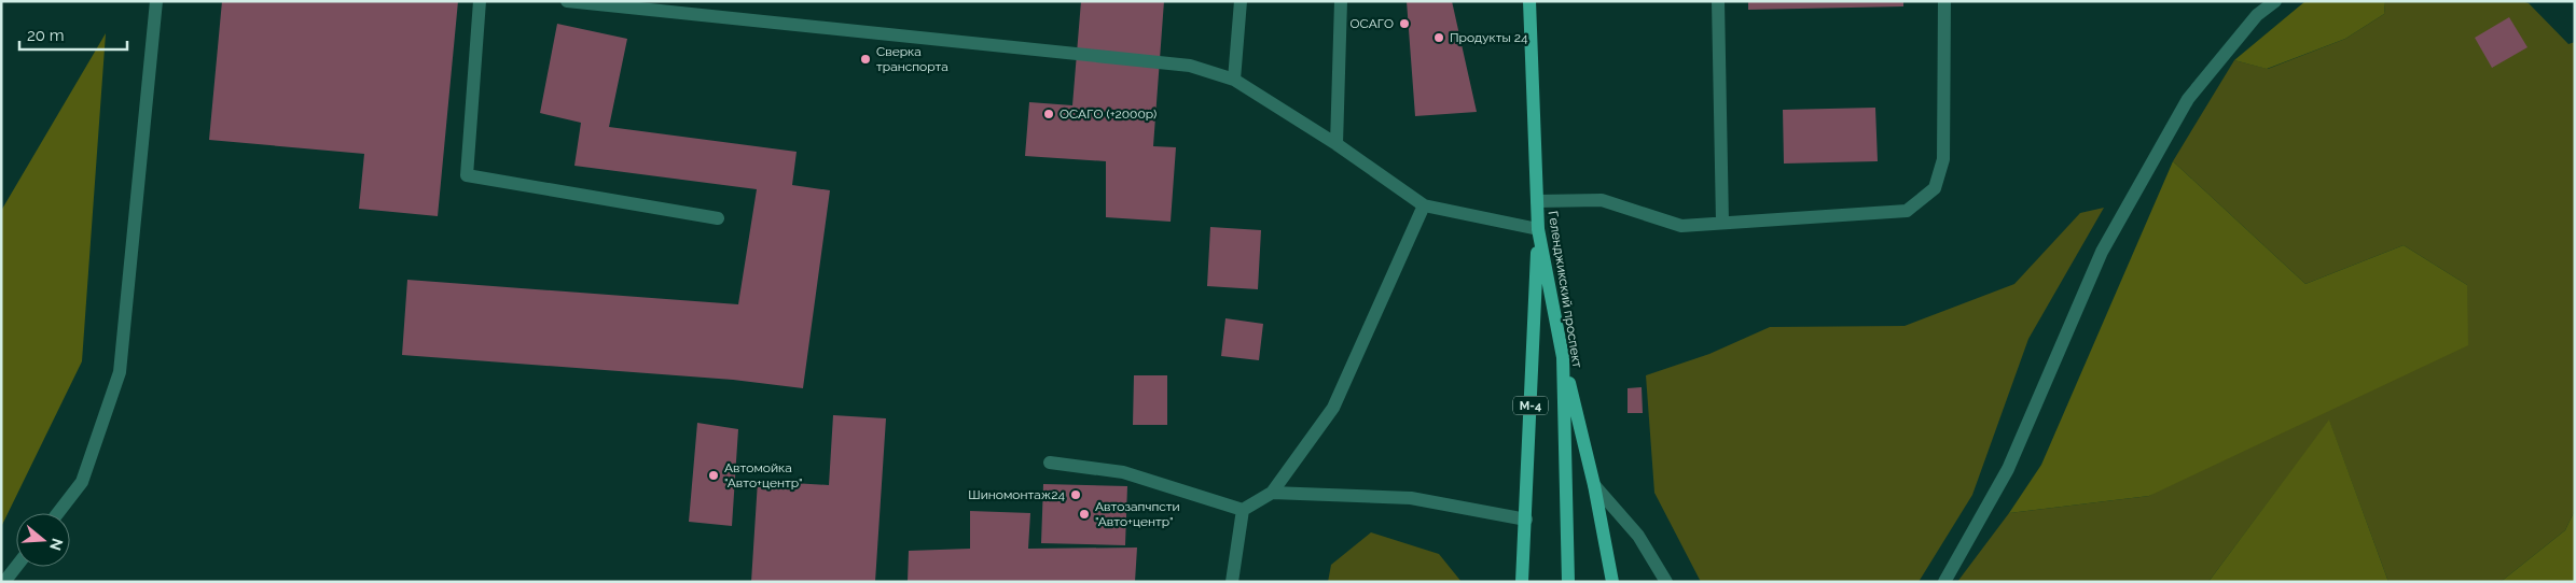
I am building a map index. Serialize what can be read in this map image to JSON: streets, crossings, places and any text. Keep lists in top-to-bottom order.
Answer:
{
  "streets": {
    "main road": ["Геленджикский проспект", "М-4"]
  },
  "crossings": [
    ["Геленджикский проспект", "М-4"]
  ],
  "places": [
    "ОСАГО",
    "Продукты 24",
    "Сверка транспорта",
    "ОСАГО (+2000р)",
    "Автомойка \"Авто+центр\"",
    "Шиномонтаж24",
    "Автозапчпсти \"Авто+центр\""
  ],
  "scale_bar": "20 m",
  "north": "right"
}
